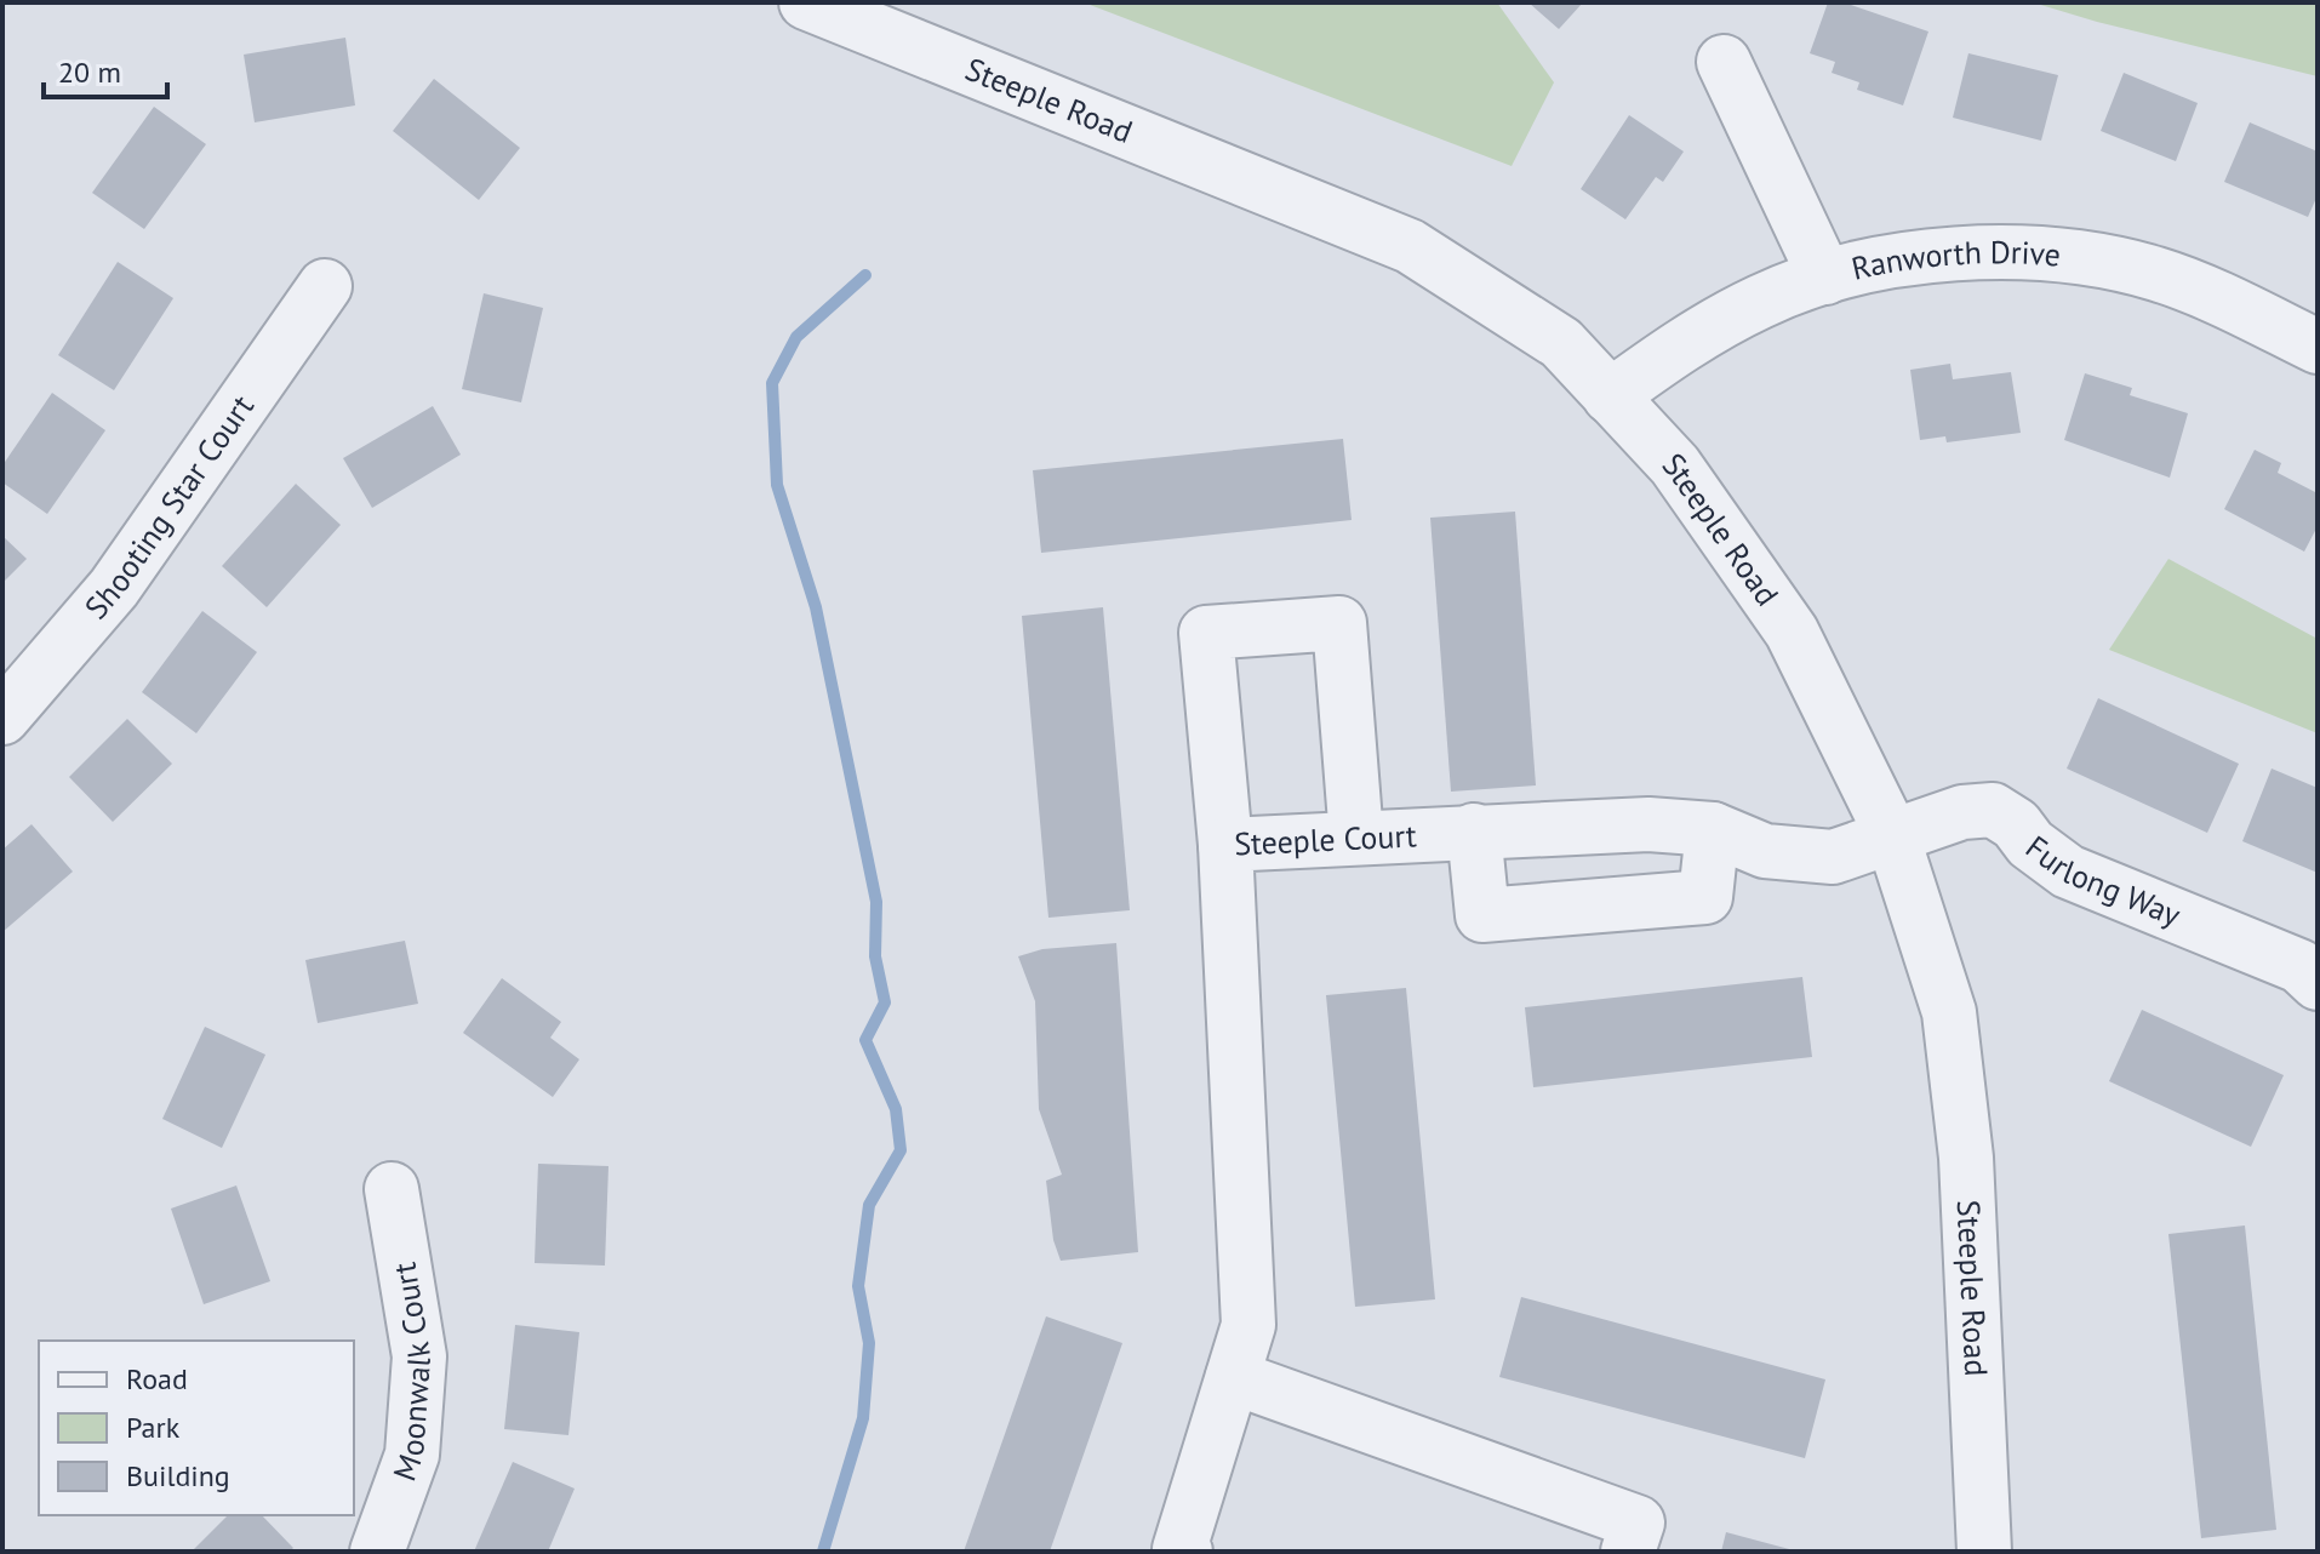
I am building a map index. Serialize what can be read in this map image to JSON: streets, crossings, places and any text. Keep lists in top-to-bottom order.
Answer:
{
  "streets": {
    "street": [
      "Steeple Road",
      "Ranworth Drive",
      "Shooting Star Court",
      "Steeple Court",
      "Furlong Way",
      "Moonwalk Court"
    ]
  },
  "crossings": [
    ["Steeple Road", "Ranworth Drive"],
    ["Steeple Road", "Steeple Court"],
    ["Steeple Road", "Furlong Way"],
    ["Steeple Court", "Furlong Way"]
  ],
  "legend": ["Road", "Park", "Building"],
  "scale_bar": "20 m"
}
